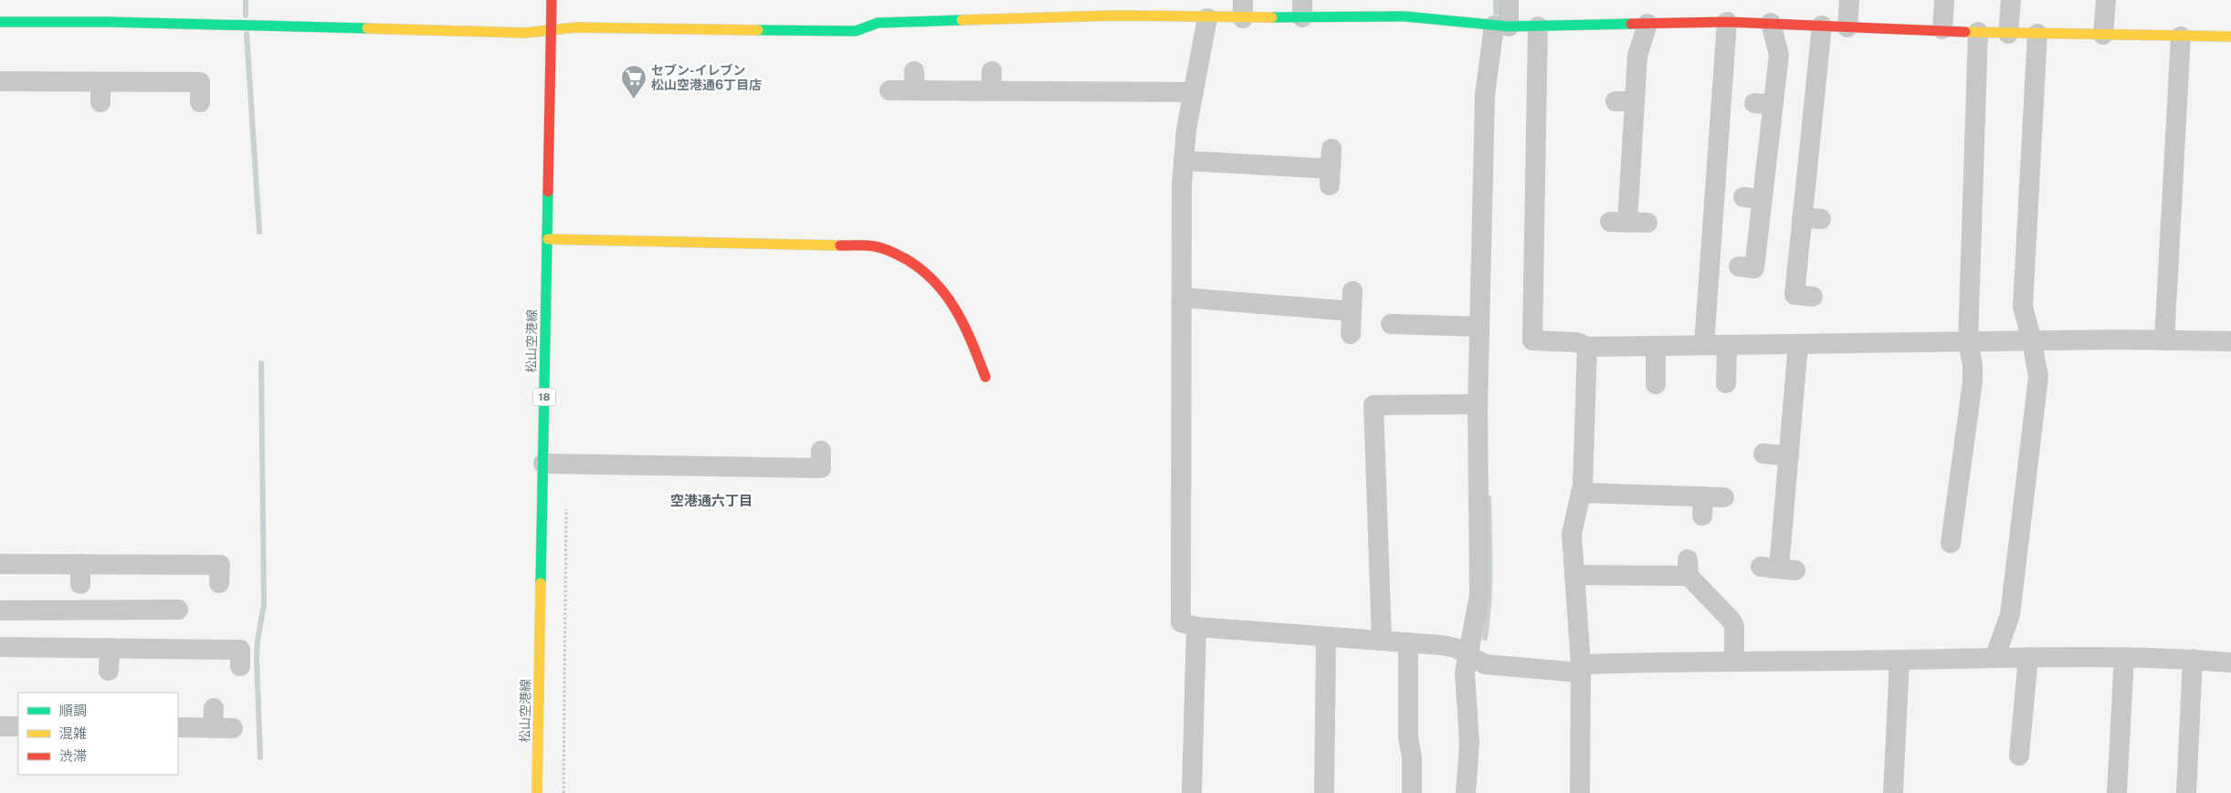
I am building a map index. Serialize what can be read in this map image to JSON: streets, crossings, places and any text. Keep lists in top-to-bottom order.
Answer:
{
  "streets": {
    "street": ["松山空港線", "18"]
  },
  "districts": ["空港通六丁目"],
  "places": {
    "supermarket": ["セブン-イレブン 松山空港通6丁目店"]
  },
  "legend": ["順調", "混雑", "渋滞"]
}
